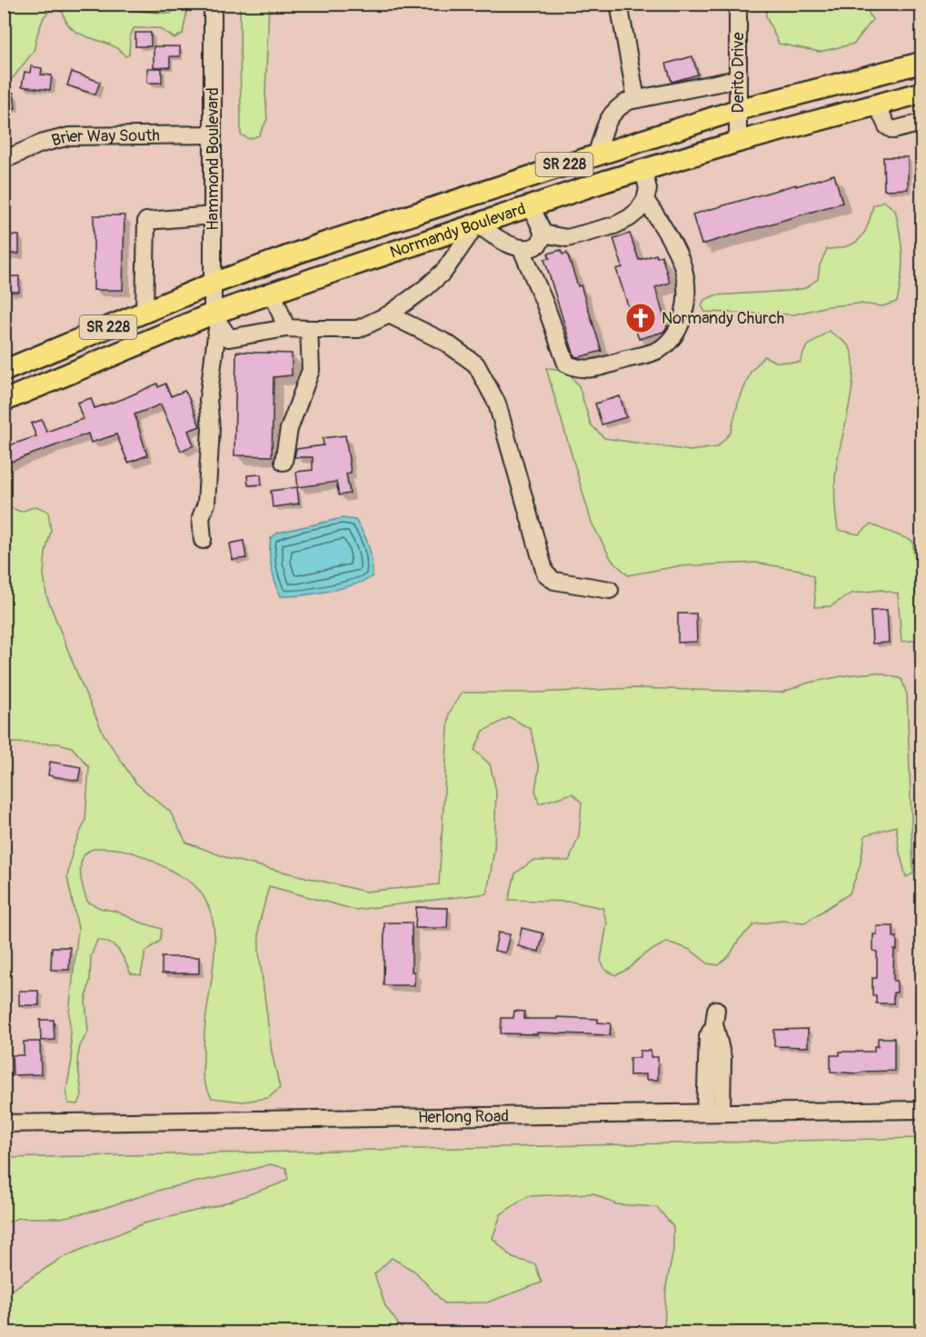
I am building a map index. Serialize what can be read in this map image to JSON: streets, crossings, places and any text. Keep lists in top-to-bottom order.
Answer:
{
  "streets": {
    "main road": ["SR 228", "Normandy Boulevard"],
    "street": [
      "Derito Drive",
      "Brier Way South",
      "Hammond Boulevard",
      "Herlong Road"
    ]
  },
  "crossings": [
    ["Derito Drive", "Normandy Boulevard"],
    ["Brier Way South", "Hammond Boulevard"],
    ["Hammond Boulevard", "Normandy Boulevard"]
  ],
  "places": {
    "church": ["Normandy Church"]
  }
}
